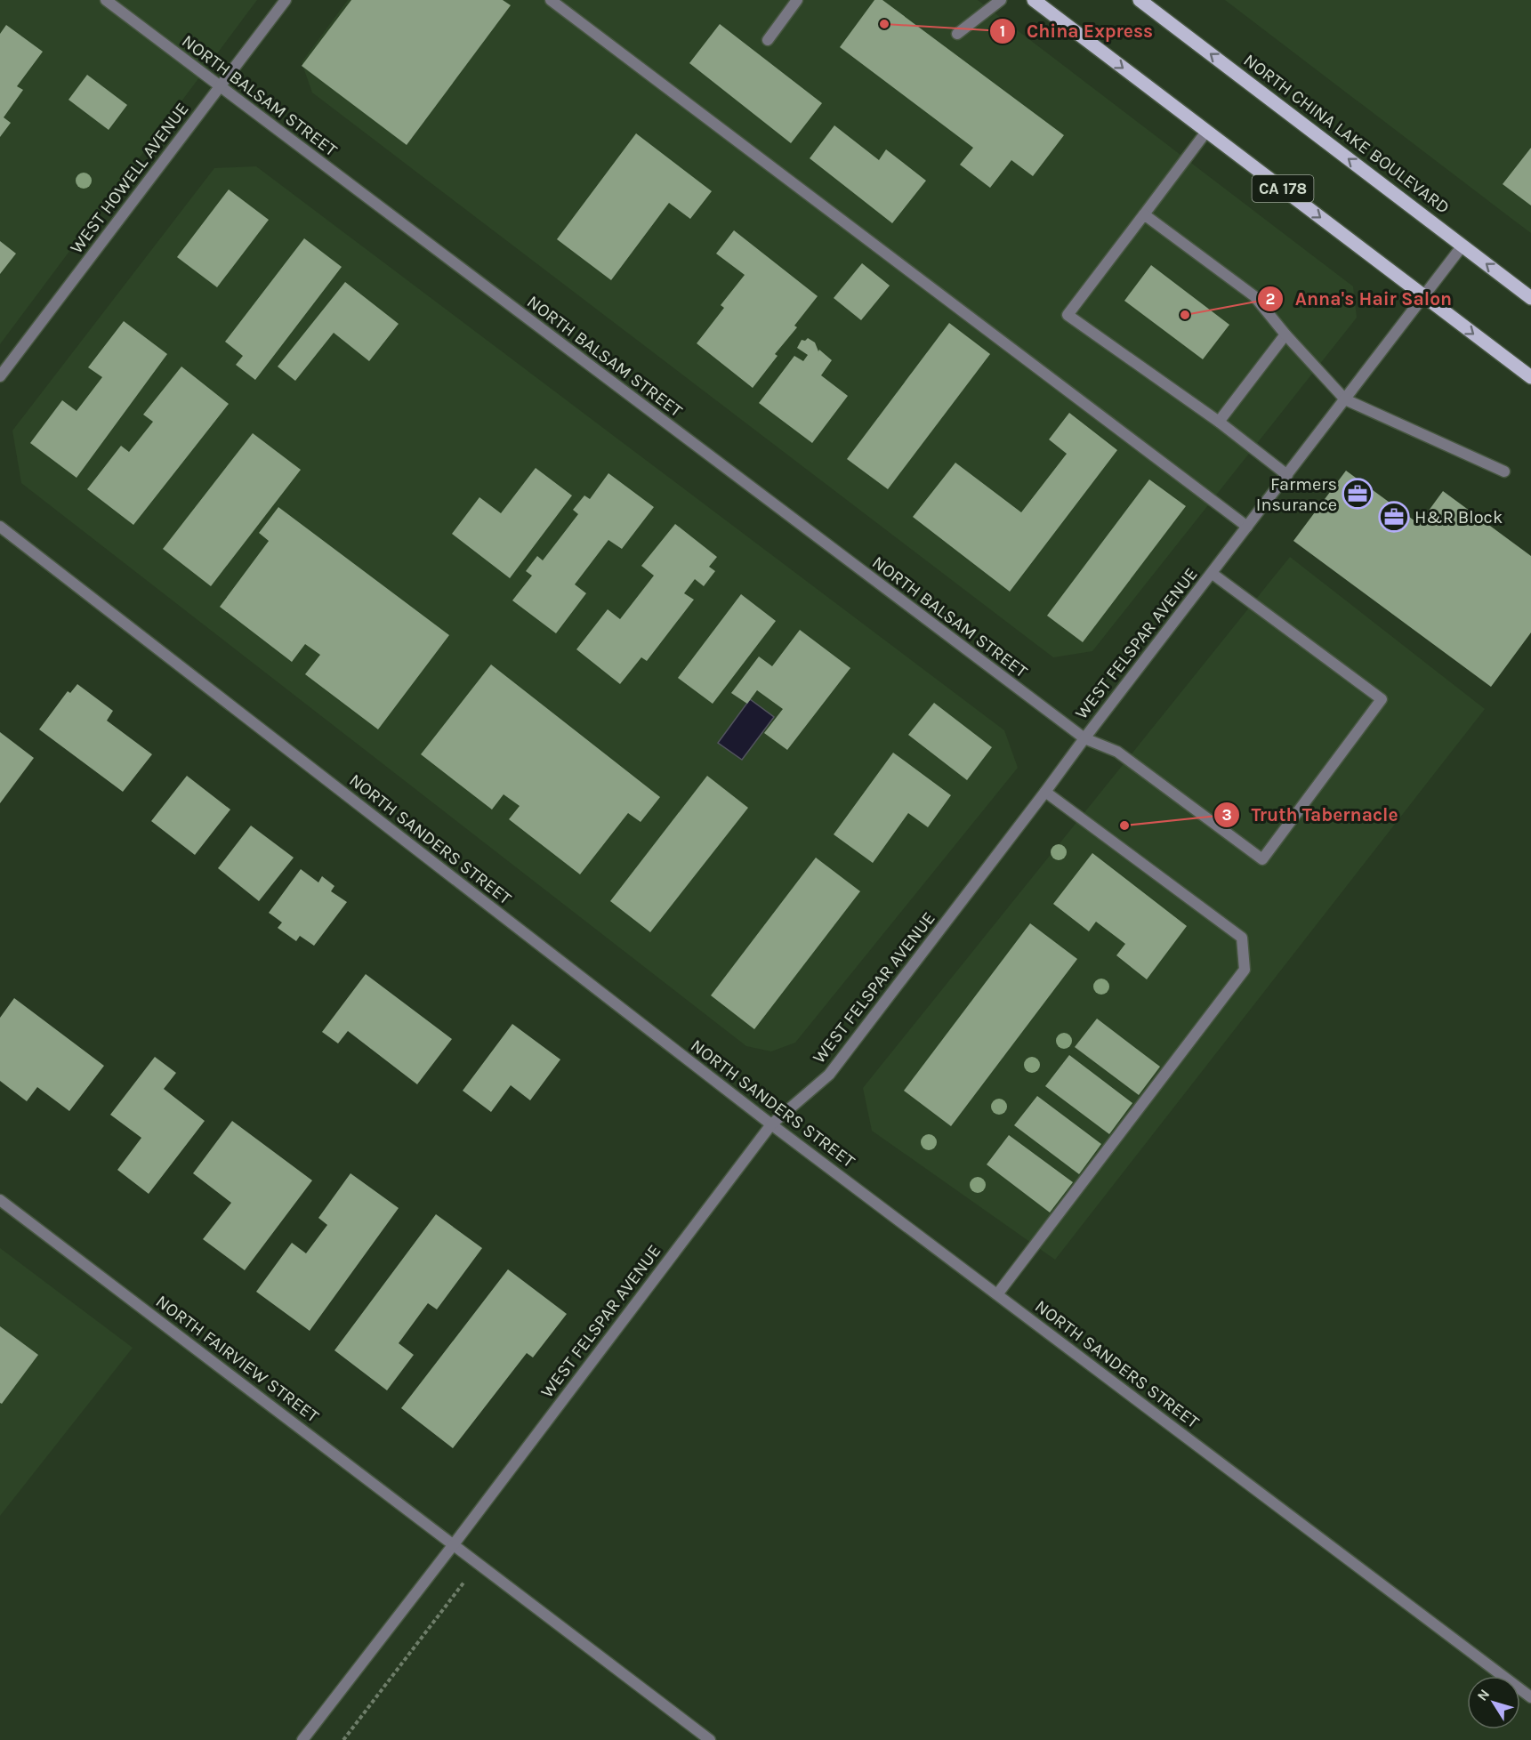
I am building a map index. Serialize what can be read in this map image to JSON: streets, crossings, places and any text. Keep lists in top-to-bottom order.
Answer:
{
  "streets": {
    "main road": ["NORTH CHINA LAKE BOULEVARD", "CA 178"],
    "street": [
      "NORTH BALSAM STREET",
      "WEST HOWELL AVENUE",
      "WEST FELSPAR AVENUE",
      "NORTH SANDERS STREET",
      "NORTH FAIRVIEW STREET"
    ]
  },
  "crossings": [
    ["NORTH BALSAM STREET", "WEST HOWELL AVENUE"],
    ["NORTH BALSAM STREET", "WEST FELSPAR AVENUE"],
    ["NORTH CHINA LAKE BOULEVARD", "WEST FELSPAR AVENUE"],
    ["CA 178", "WEST FELSPAR AVENUE"],
    ["WEST FELSPAR AVENUE", "NORTH SANDERS STREET"],
    ["WEST FELSPAR AVENUE", "NORTH FAIRVIEW STREET"]
  ],
  "places": {
    "other": ["China Express", "Anna's Hair Salon", "Truth Tabernacle"],
    "office": ["Farmers Insurance", "H&R Block"]
  },
  "north": "top left"
}
